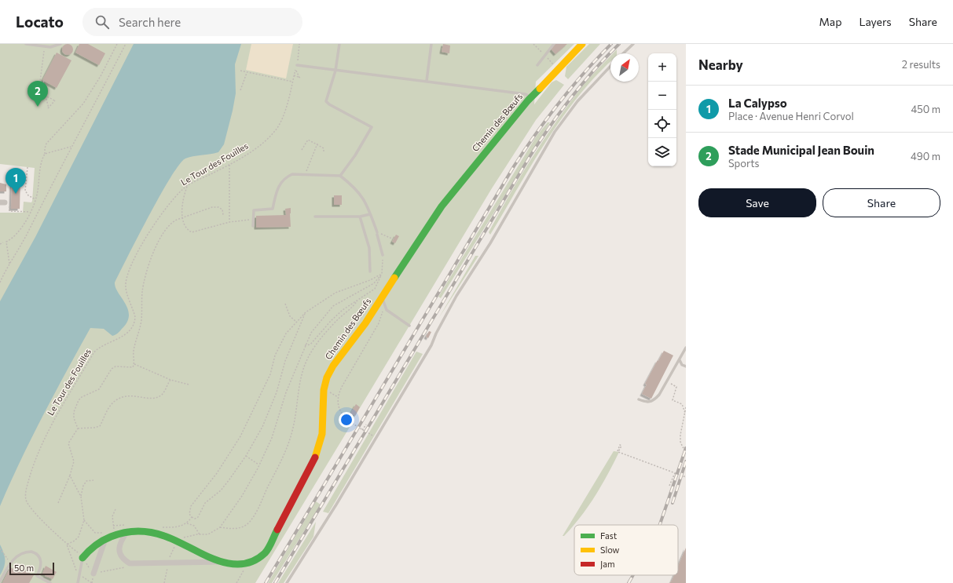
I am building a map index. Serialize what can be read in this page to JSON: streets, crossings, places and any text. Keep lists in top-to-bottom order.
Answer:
{
  "streets": {
    "street": ["Chemin des Bœufs"],
    "path": ["Le Tour des Fouilles"]
  },
  "legend": ["Fast", "Slow", "Jam"],
  "scale_bar": "50 m",
  "north": "top right",
  "page": {
    "header": "Locato",
    "search": "Search here",
    "nav": ["Map", "Layers", "Share"],
    "heading": ["Nearby", "2 results"],
    "map_buttons": ["+", "−"],
    "pins": ["2", "1"],
    "list": [
      {
        "mark": "1",
        "name": "La Calypso",
        "note": "Place · Avenue Henri Corvol",
        "value": "450 m"
      },
      {
        "mark": "2",
        "name": "Stade Municipal Jean Bouin",
        "note": "Sports",
        "value": "490 m"
      }
    ],
    "buttons": ["Save", "Share"],
    "scale": "50 m"
  }
}
